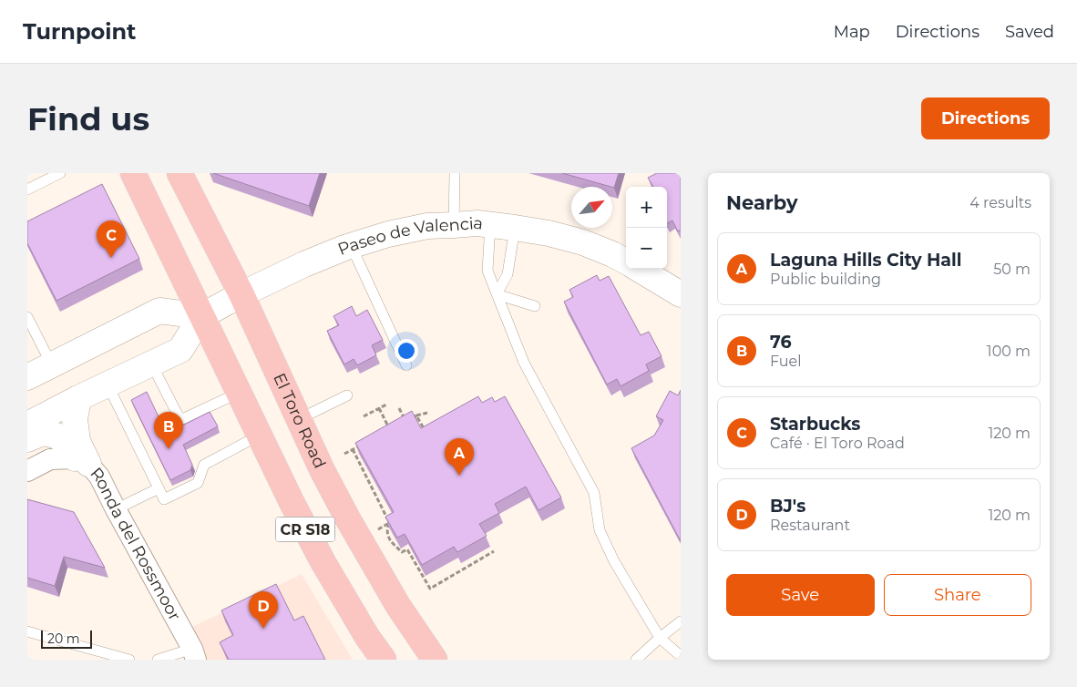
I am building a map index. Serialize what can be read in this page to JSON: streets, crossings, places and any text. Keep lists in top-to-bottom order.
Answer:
{
  "streets": {
    "main road": ["Paseo de Valencia", "El Toro Road", "CR S18"],
    "street": ["Ronda del Rossmoor"]
  },
  "crossings": [
    ["Paseo de Valencia", "El Toro Road"],
    ["Paseo de Valencia", "CR S18"]
  ],
  "scale_bar": "20 m",
  "north": "top right",
  "page": {
    "header": "Turnpoint",
    "nav": ["Map", "Directions", "Saved"],
    "buttons": [
      "Directions",
      ["Save", "Share"]
    ],
    "title": "Find us",
    "heading": ["Nearby", "4 results"],
    "map_buttons": ["+", "−"],
    "pins": [
      "C",
      "B",
      "A",
      "D"
    ],
    "list": [
      {
        "mark": "A",
        "name": "Laguna Hills City Hall",
        "note": "Public building",
        "value": "50 m"
      },
      {
        "mark": "B",
        "name": "76",
        "note": "Fuel",
        "value": "100 m"
      },
      {
        "mark": "C",
        "name": "Starbucks",
        "note": "Café · El Toro Road",
        "value": "120 m"
      },
      {
        "mark": "D",
        "name": "BJ's",
        "note": "Restaurant",
        "value": "120 m"
      }
    ],
    "scale": "20 m"
  }
}
